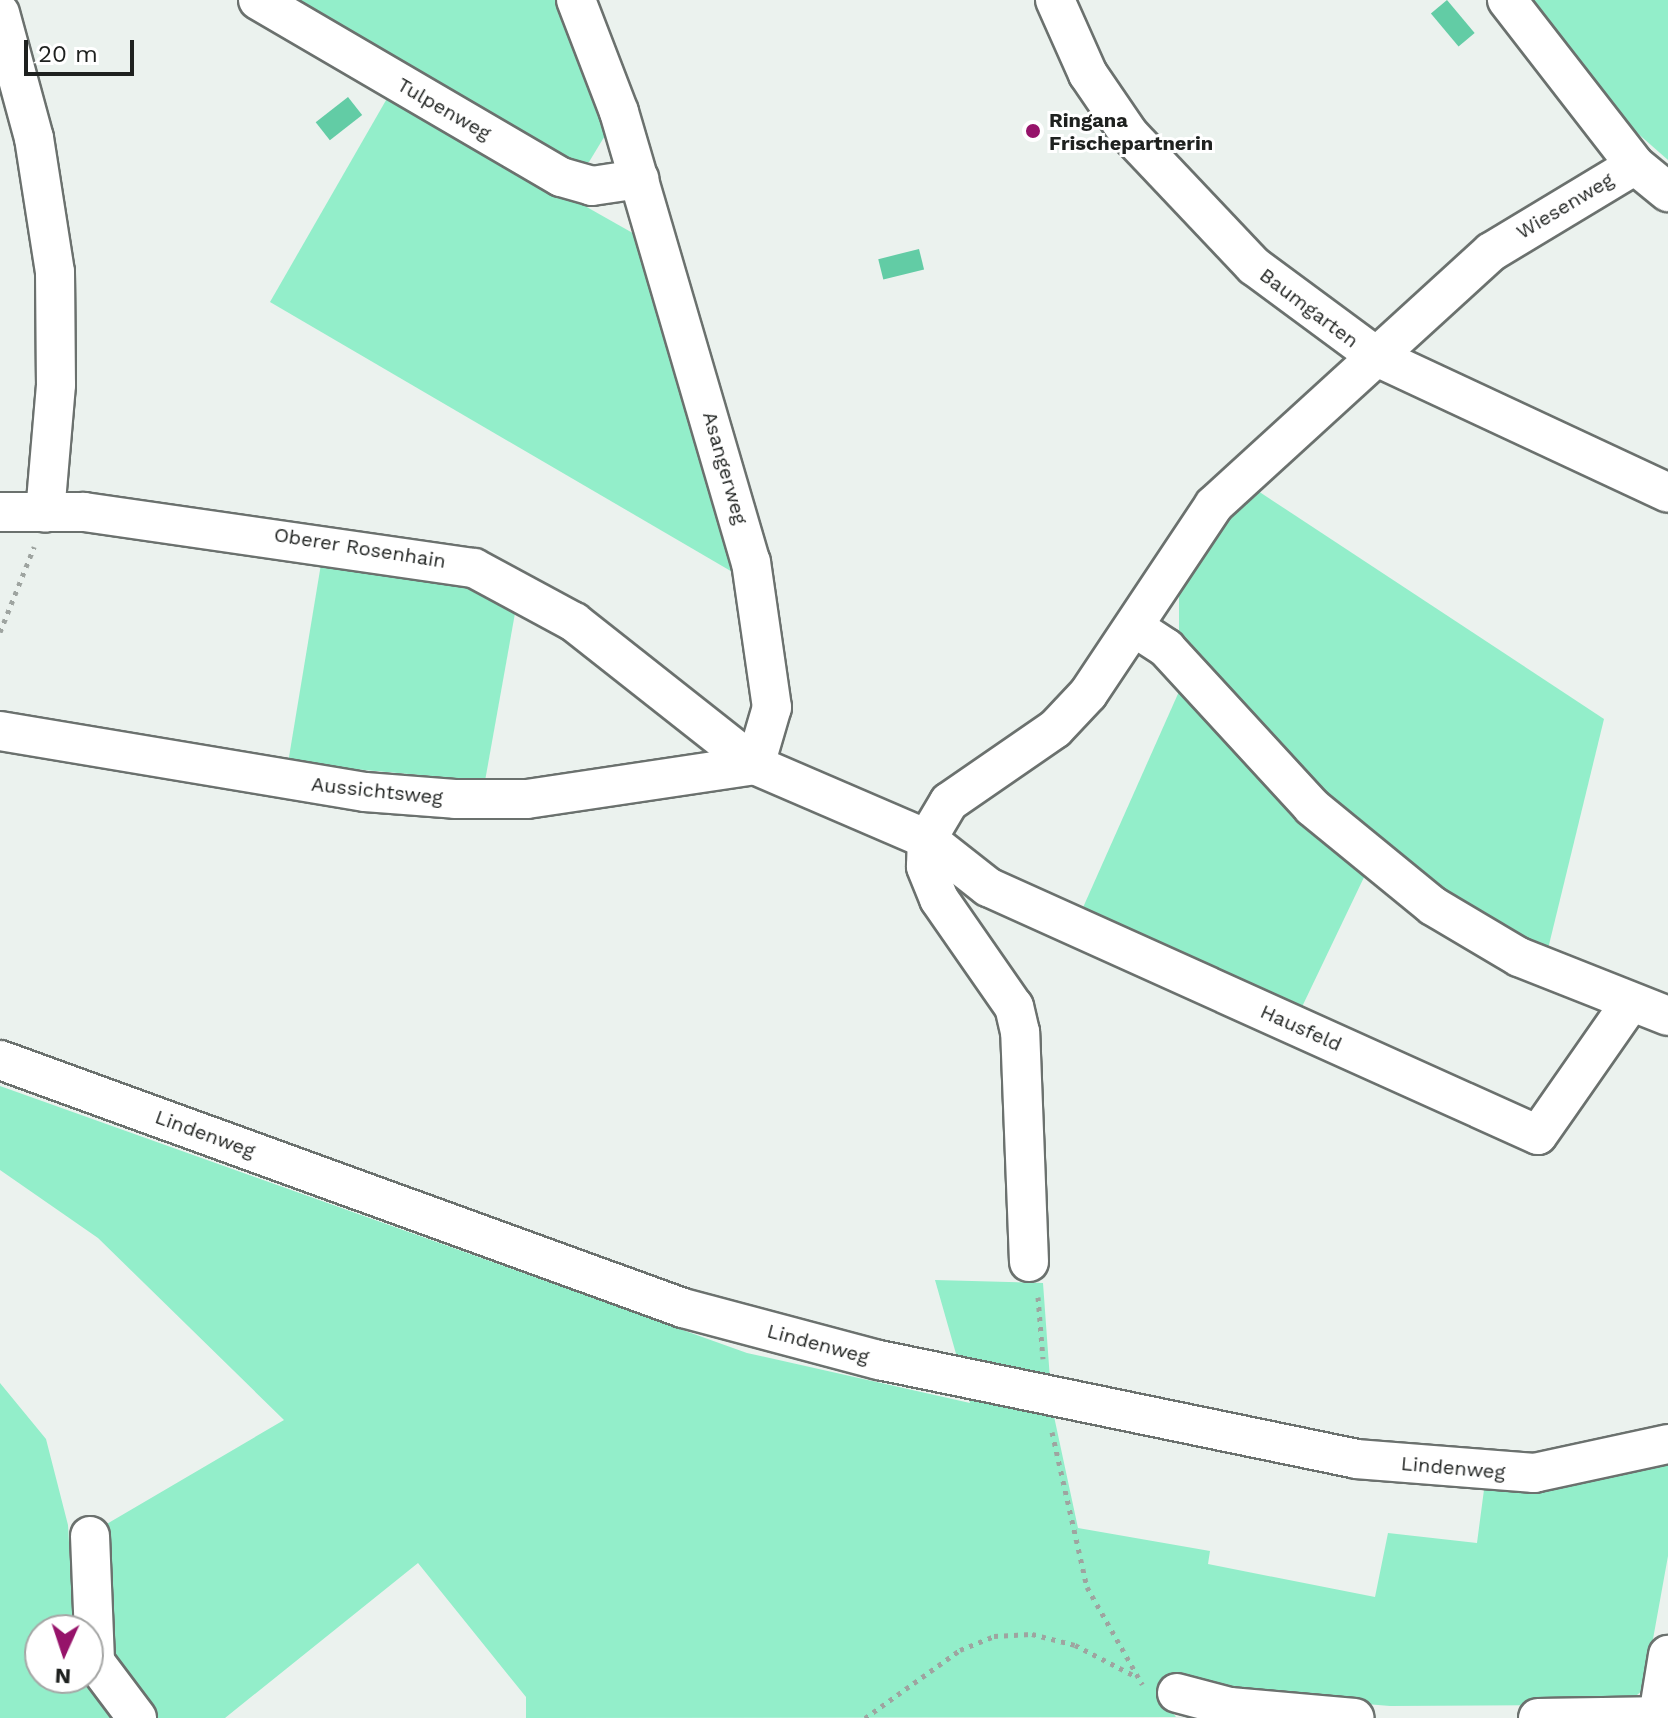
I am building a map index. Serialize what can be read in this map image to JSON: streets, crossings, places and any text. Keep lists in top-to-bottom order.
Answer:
{
  "streets": {
    "street": [
      "Tulpenweg",
      "Wiesenweg",
      "Baumgarten",
      "Asangerweg",
      "Oberer Rosenhain",
      "Aussichtsweg",
      "Hausfeld",
      "Lindenweg"
    ]
  },
  "crossings": [
    ["Tulpenweg", "Asangerweg"],
    ["Wiesenweg", "Baumgarten"],
    ["Wiesenweg", "Hausfeld"],
    ["Asangerweg", "Oberer Rosenhain"],
    ["Asangerweg", "Aussichtsweg"],
    ["Oberer Rosenhain", "Aussichtsweg"]
  ],
  "places": ["Ringana Frischepartnerin"],
  "scale_bar": "20 m",
  "north": "bottom"
}
